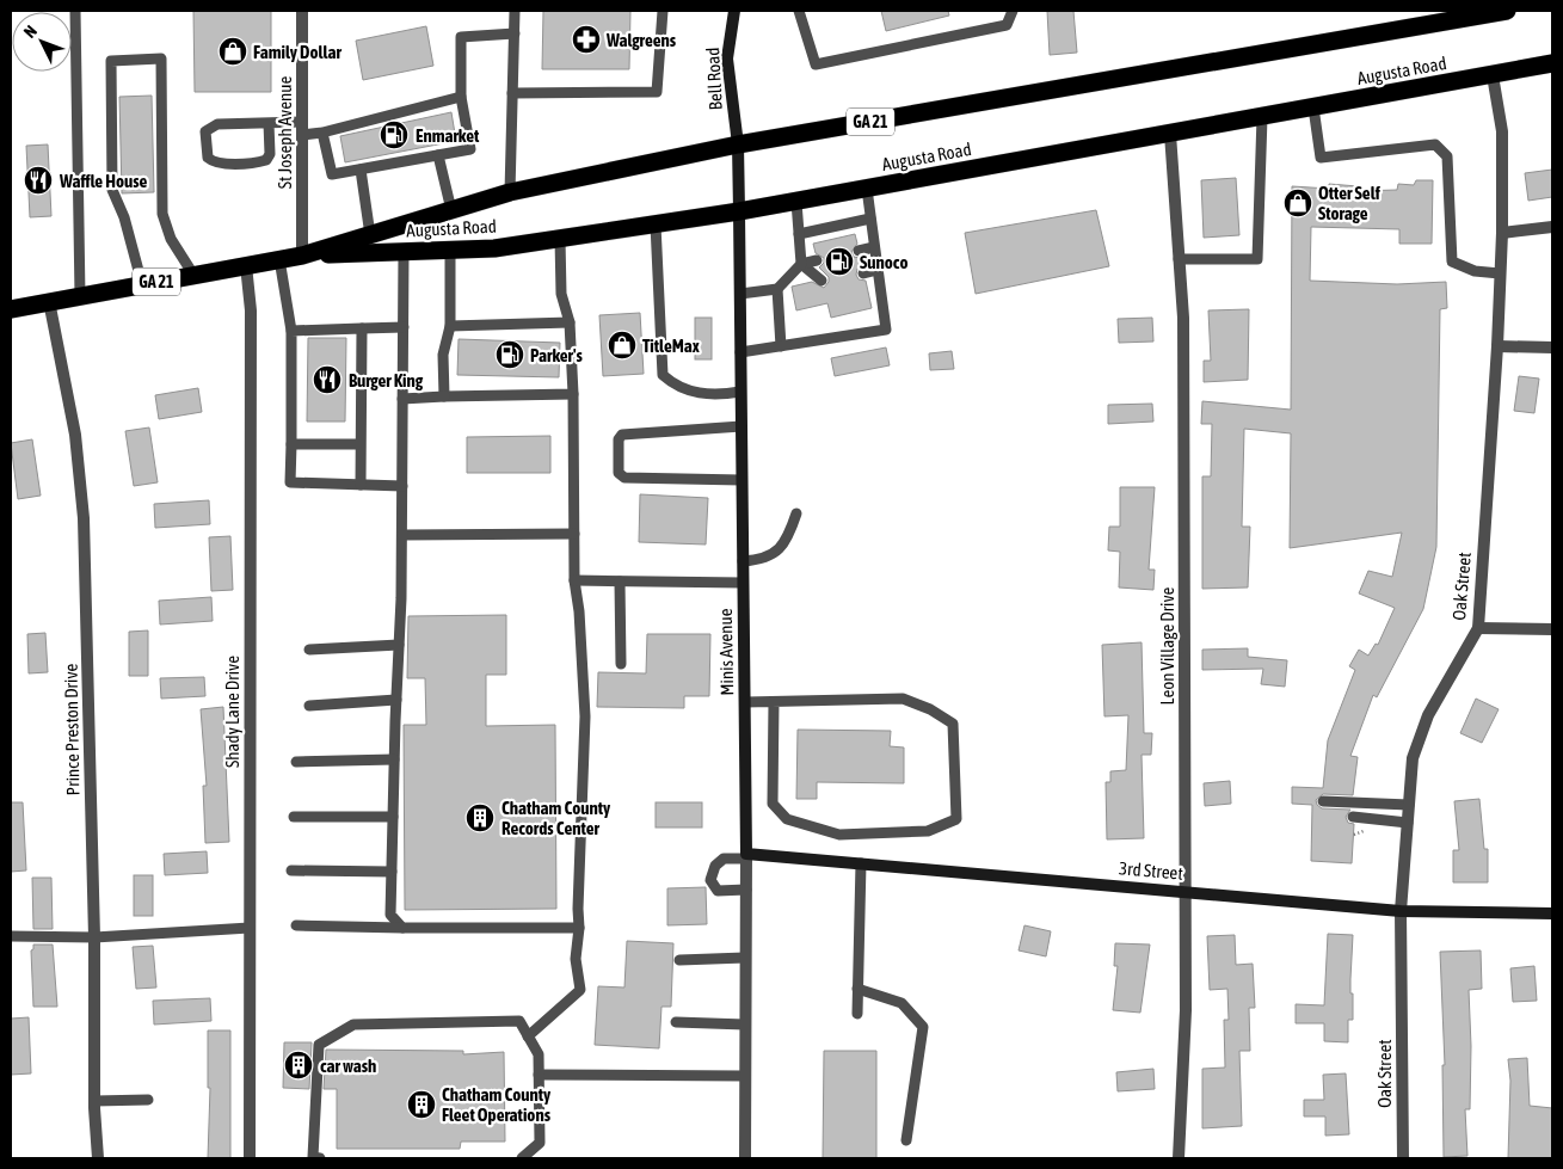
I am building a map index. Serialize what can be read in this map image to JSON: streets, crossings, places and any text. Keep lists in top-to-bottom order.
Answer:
{
  "streets": {
    "highway": ["Augusta Road", "GA 21"],
    "street": [
      "Bell Road",
      "St Joseph Avenue",
      "Oak Street",
      "Leon Village Drive",
      "Minis Avenue",
      "Shady Lane Drive",
      "Prince Preston Drive",
      "3rd Street"
    ]
  },
  "crossings": [
    ["Augusta Road", "Bell Road"],
    ["Augusta Road", "St Joseph Avenue"],
    ["Augusta Road", "Oak Street"],
    ["Augusta Road", "Leon Village Drive"],
    ["Augusta Road", "Minis Avenue"],
    ["Augusta Road", "Shady Lane Drive"],
    ["Augusta Road", "Prince Preston Drive"],
    ["Bell Road", "Minis Avenue"],
    ["Oak Street", "3rd Street"],
    ["Leon Village Drive", "3rd Street"],
    ["Minis Avenue", "3rd Street"]
  ],
  "places": {
    "pharmacy": ["Walgreens"],
    "shop": ["Family Dollar", "Otter Self Storage", "TitleMax"],
    "fuel station": ["Enmarket", "Sunoco", "Parker's"],
    "restaurant": ["Waffle House", "Burger King"],
    "building": ["Chatham County Records Center", "car wash", "Chatham County Fleet Operations"]
  },
  "north": "top left"
}
